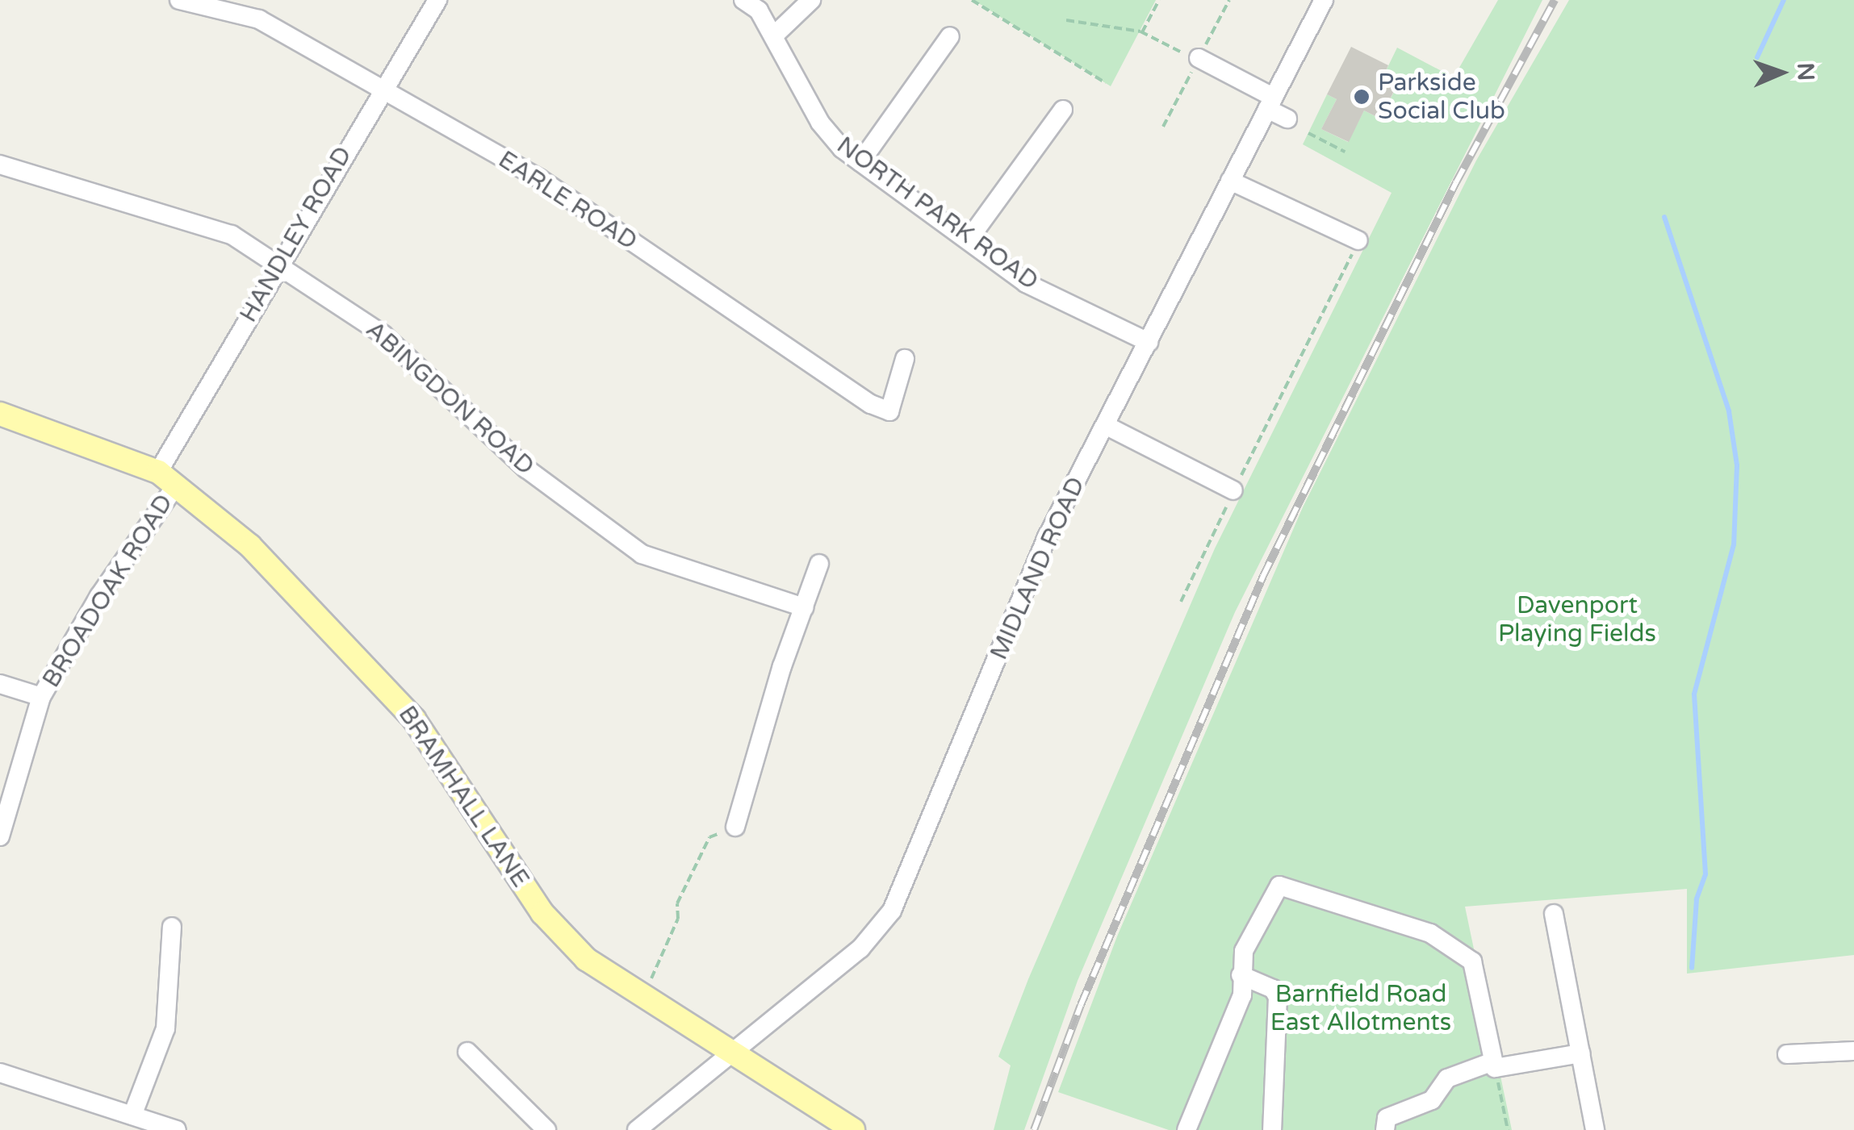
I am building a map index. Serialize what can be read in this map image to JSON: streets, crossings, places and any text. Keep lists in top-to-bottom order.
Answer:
{
  "streets": {
    "main road": ["BRAMHALL LANE"],
    "street": [
      "EARLE ROAD",
      "NORTH PARK ROAD",
      "HANDLEY ROAD",
      "ABINGDON ROAD",
      "MIDLAND ROAD",
      "BROADOAK ROAD"
    ]
  },
  "crossings": [
    ["EARLE ROAD", "HANDLEY ROAD"],
    ["NORTH PARK ROAD", "MIDLAND ROAD"],
    ["HANDLEY ROAD", "ABINGDON ROAD"],
    ["HANDLEY ROAD", "BROADOAK ROAD"],
    ["HANDLEY ROAD", "BRAMHALL LANE"],
    ["MIDLAND ROAD", "BRAMHALL LANE"],
    ["BROADOAK ROAD", "BRAMHALL LANE"]
  ],
  "parks": ["Davenport Playing Fields", "Barnfield Road East Allotments"],
  "places": ["Parkside Social Club"],
  "north": "right"
}
